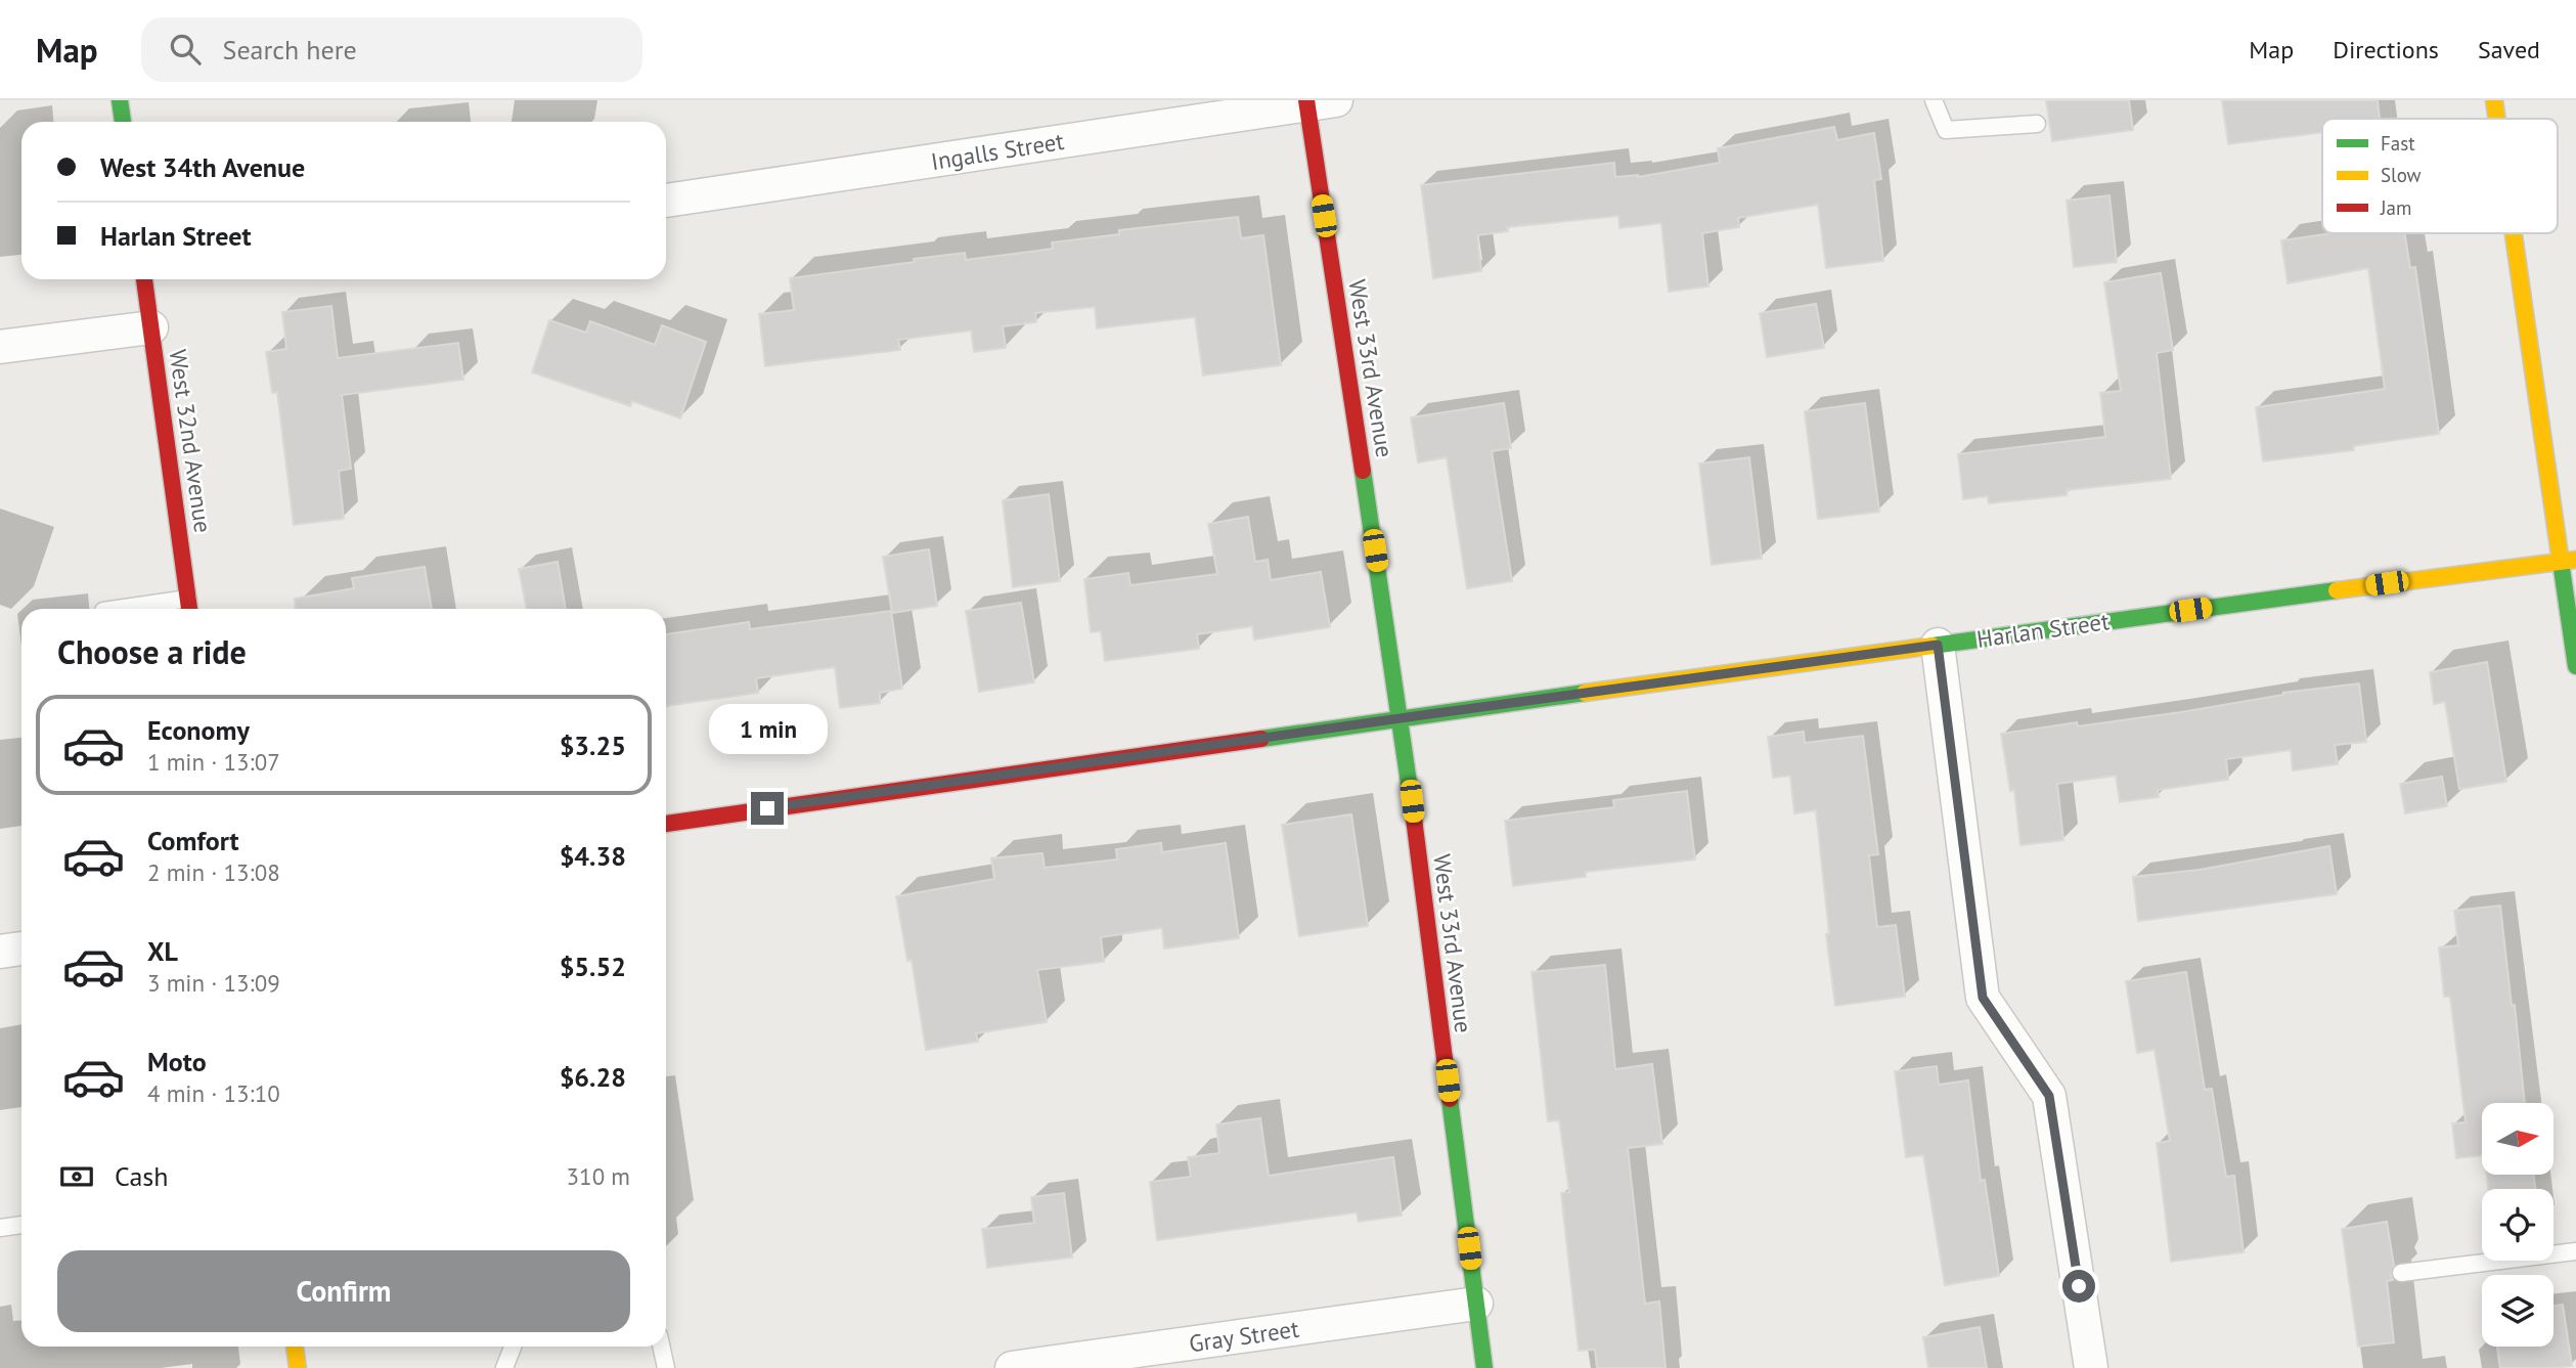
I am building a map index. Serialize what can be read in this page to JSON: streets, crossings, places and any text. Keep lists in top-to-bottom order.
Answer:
{
  "streets": {
    "street": [
      "Ingalls Street",
      "West 33rd Avenue",
      "West 32nd Avenue",
      "Harlan Street",
      "Gray Street"
    ]
  },
  "crossings": [
    ["Ingalls Street", "West 33rd Avenue"],
    ["West 33rd Avenue", "Harlan Street"],
    ["West 33rd Avenue", "Gray Street"]
  ],
  "legend": ["Fast", "Slow", "Jam"],
  "north": "right",
  "page": {
    "header": "Map",
    "search": "Search here",
    "nav": ["Map", "Directions", "Saved"],
    "banner": ["West 34th Avenue", "Harlan Street"],
    "heading": "Choose a ride",
    "list": [
      {
        "name": "Economy",
        "note": "1 min · 13:07",
        "value": "$3.25"
      },
      {
        "name": "Comfort",
        "note": "2 min · 13:08",
        "value": "$4.38"
      },
      {
        "name": "XL",
        "note": "3 min · 13:09",
        "value": "$5.52"
      },
      {
        "name": "Moto",
        "note": "4 min · 13:10",
        "value": "$6.28"
      }
    ],
    "bubble": "1 min",
    "pay": ["Cash", "310 m"],
    "buttons": "Confirm"
  }
}
